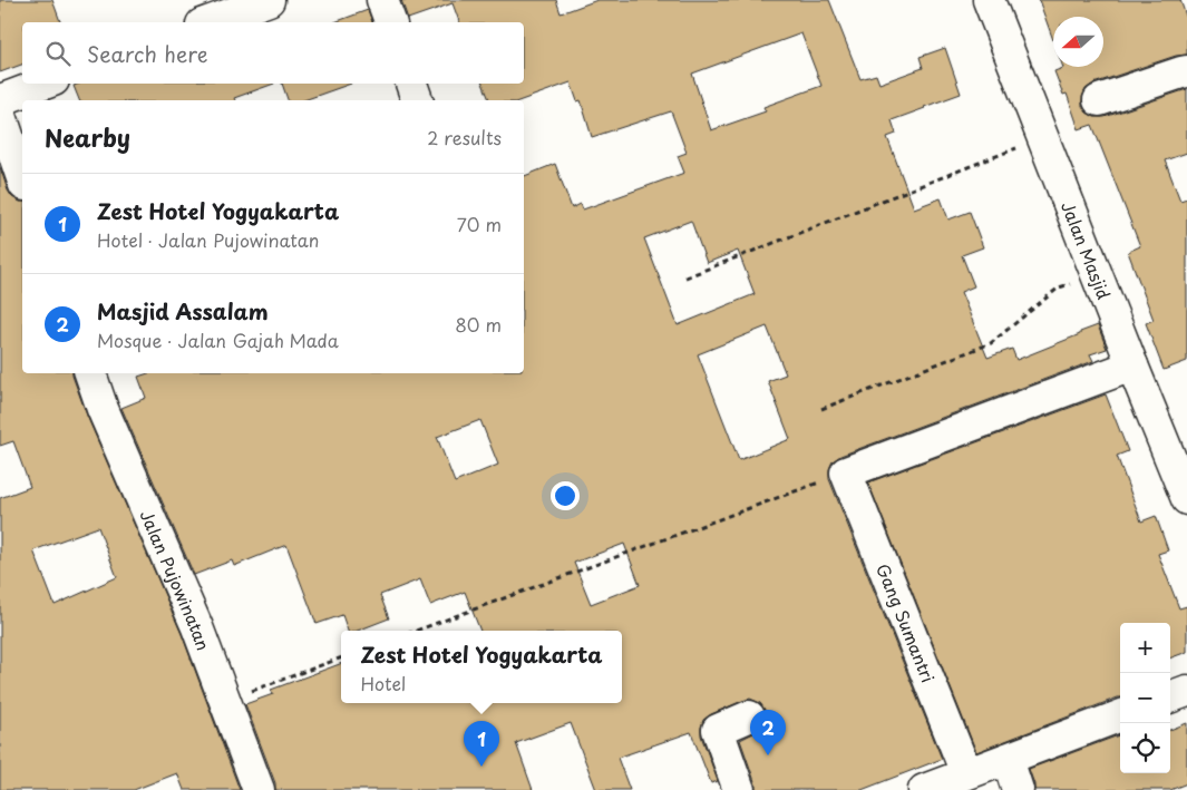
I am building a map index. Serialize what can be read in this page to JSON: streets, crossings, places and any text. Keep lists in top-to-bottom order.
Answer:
{
  "streets": {
    "street": ["Jalan Masjid", "Jalan Pujowinatan", "Gang Sumantri"]
  },
  "north": "left",
  "page": {
    "search": "Search here",
    "heading": ["Nearby", "2 results"],
    "list": [
      {
        "mark": "1",
        "name": "Zest Hotel Yogyakarta",
        "note": "Hotel · Jalan Pujowinatan",
        "value": "70 m"
      },
      {
        "mark": "2",
        "name": "Masjid Assalam",
        "note": "Mosque · Jalan Gajah Mada",
        "value": "80 m"
      }
    ],
    "map_buttons": ["+", "−"],
    "popup": ["Zest Hotel Yogyakarta", "Hotel"],
    "pins": ["2", "1"]
  }
}
